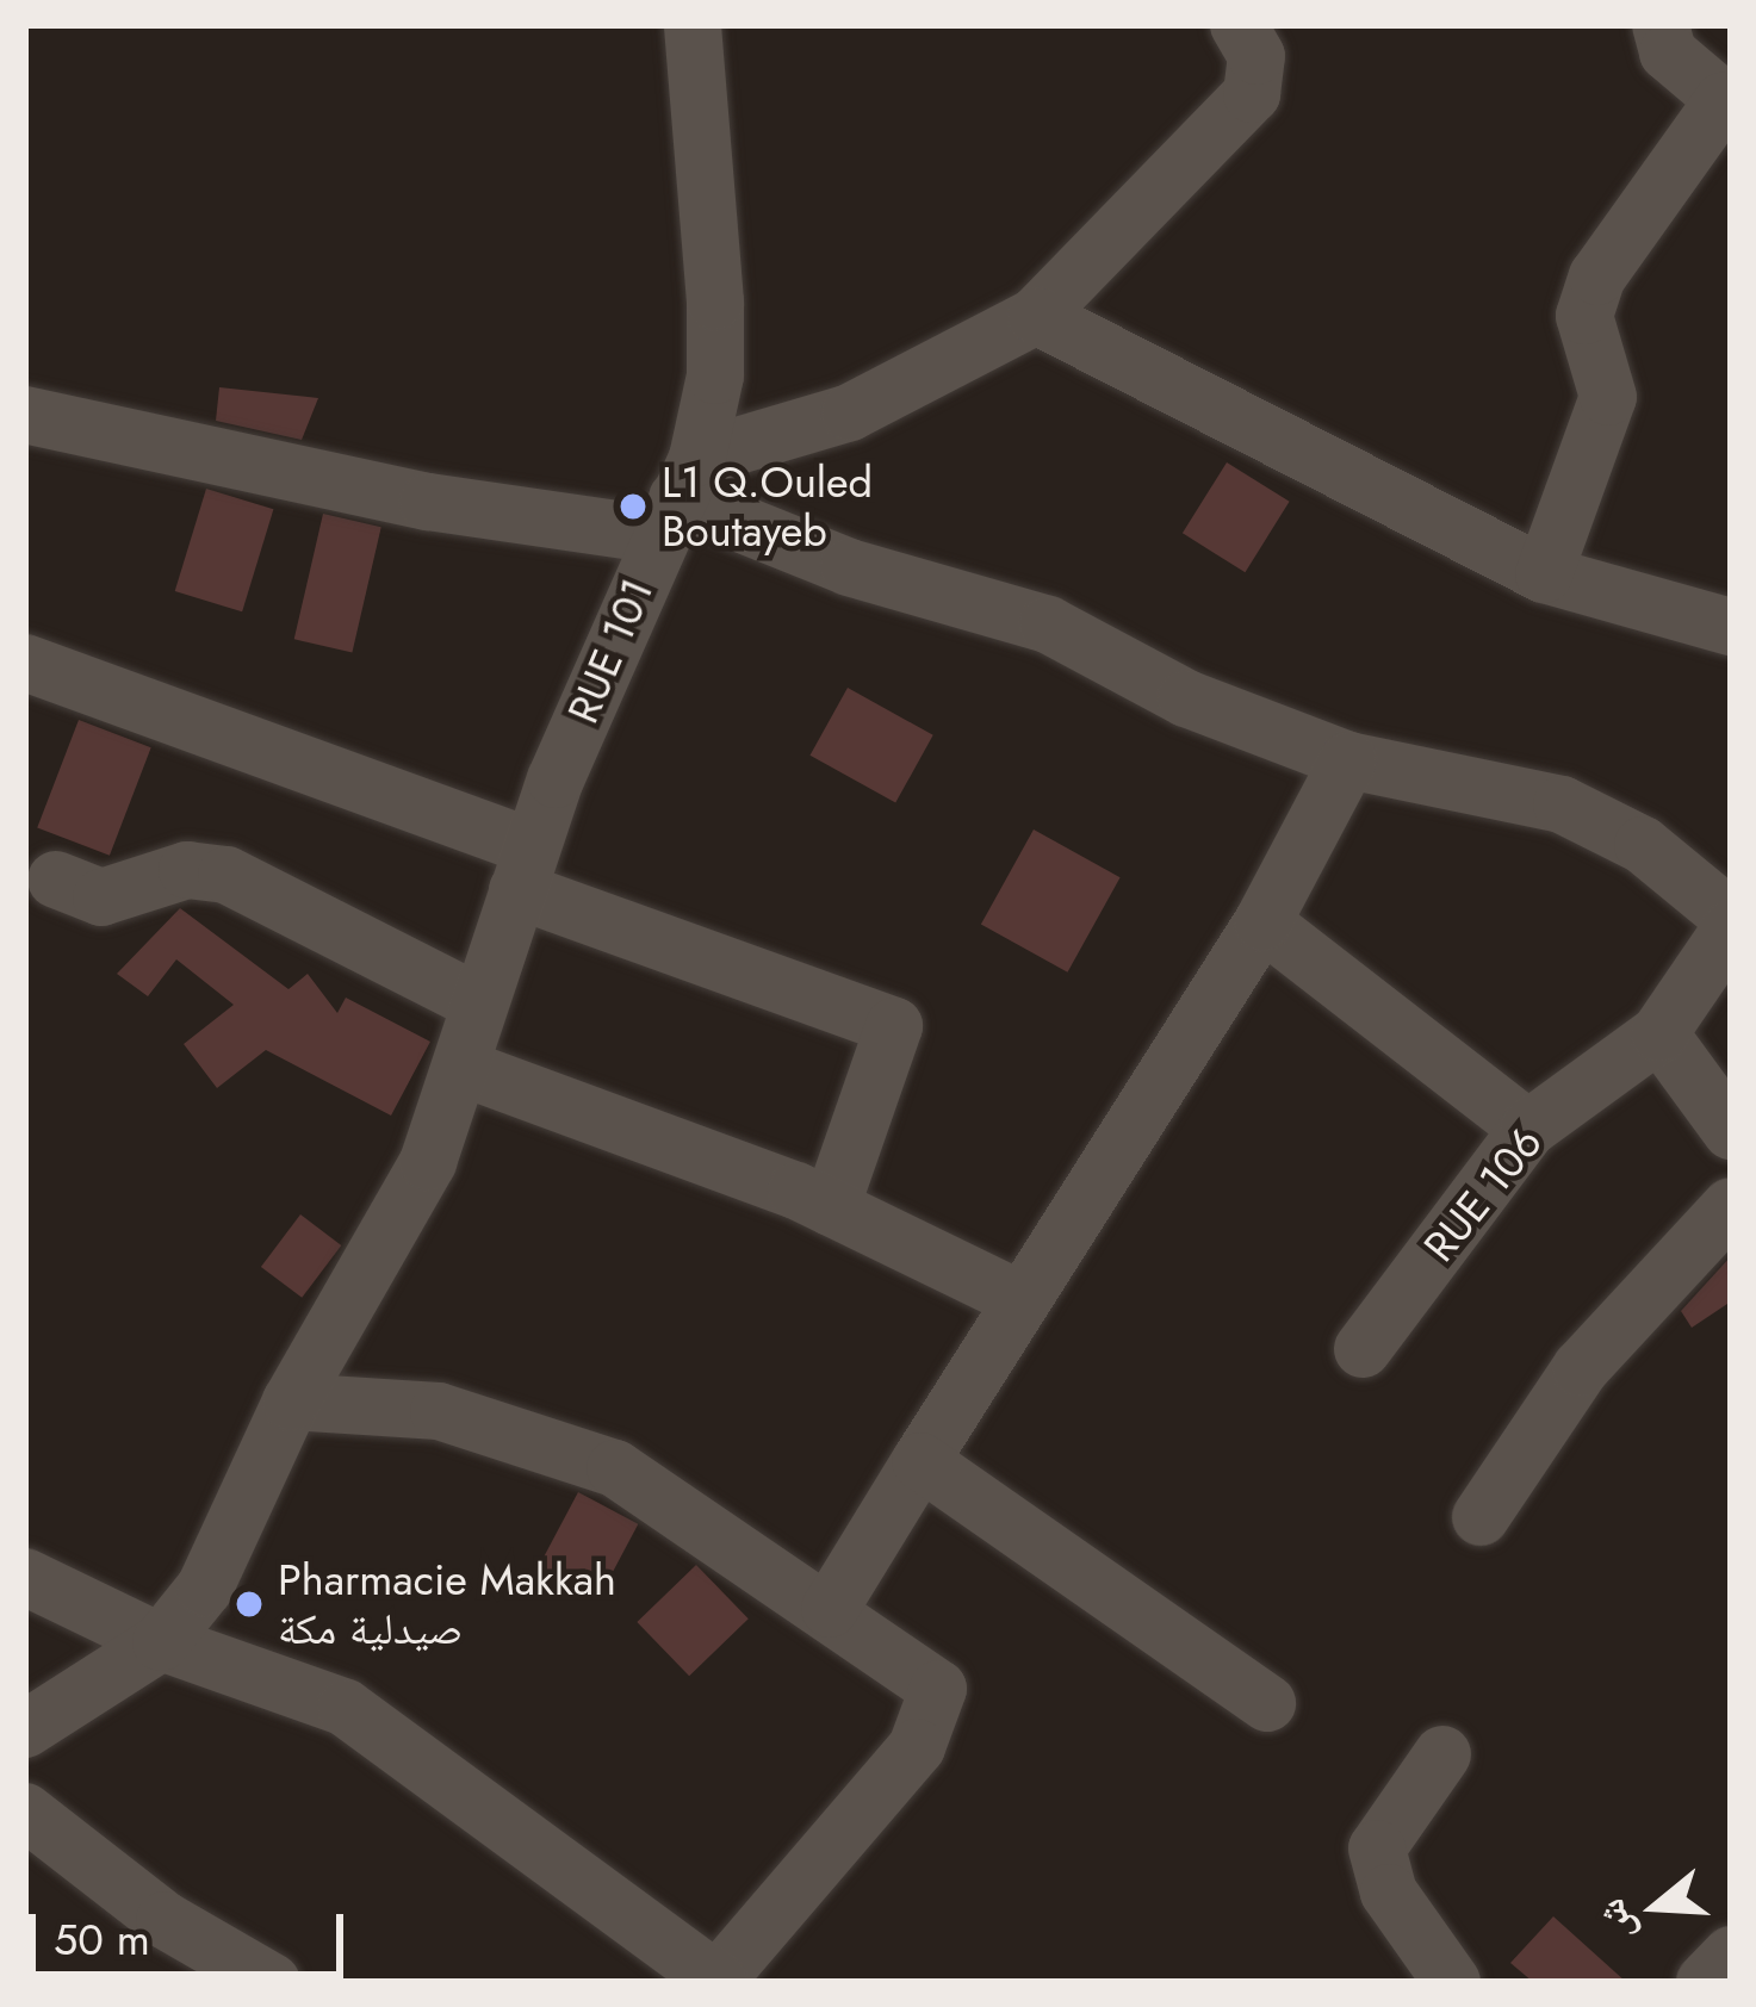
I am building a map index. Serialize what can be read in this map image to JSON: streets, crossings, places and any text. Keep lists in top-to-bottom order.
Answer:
{
  "streets": {
    "street": ["RUE 101", "RUE 106"]
  },
  "places": ["L1 Q.Ouled Boutayeb", "Pharmacie Makkah صيدلية مكة"],
  "scale_bar": "50 m",
  "north": "left"
}
